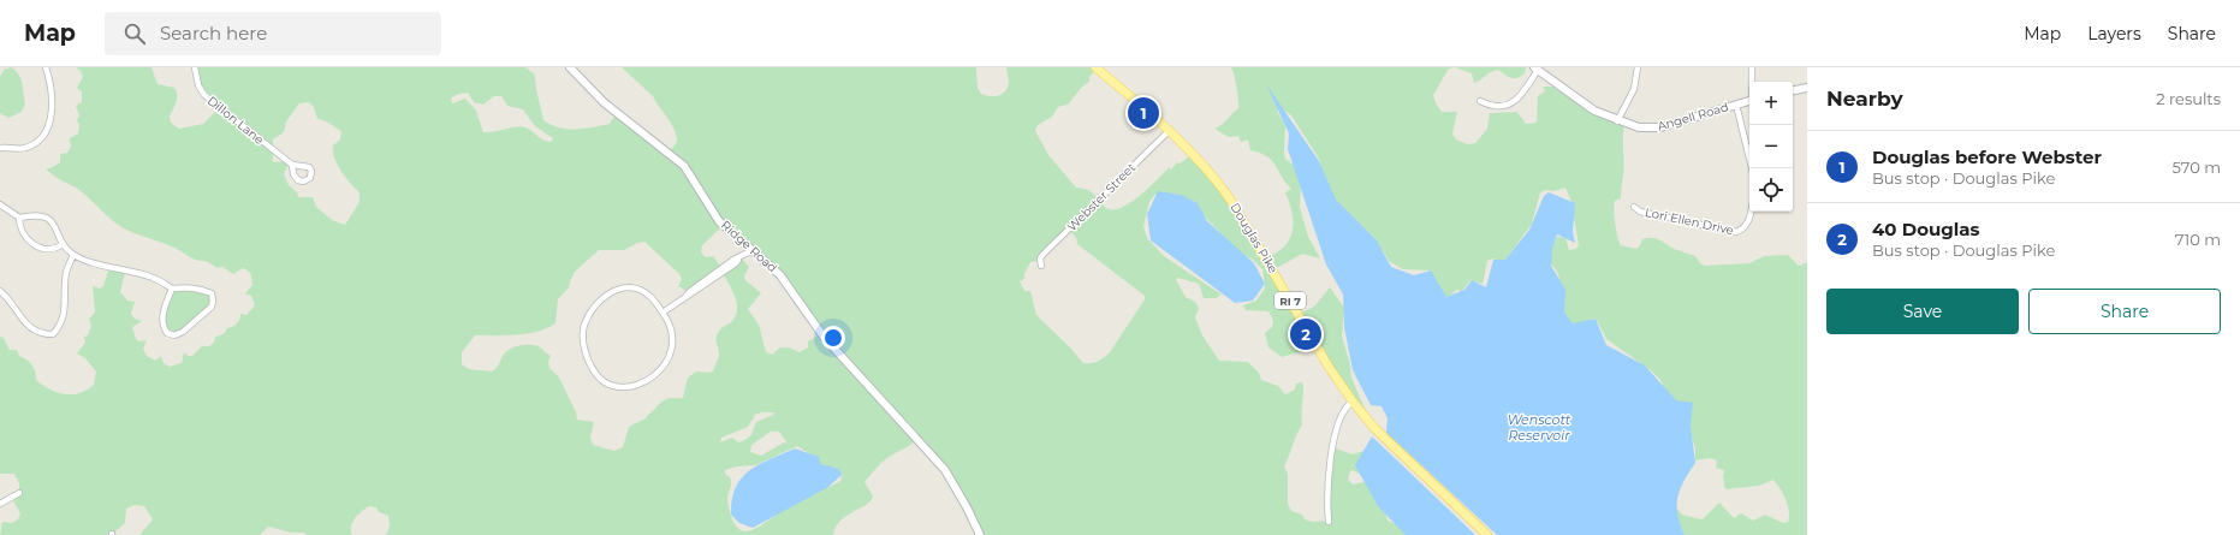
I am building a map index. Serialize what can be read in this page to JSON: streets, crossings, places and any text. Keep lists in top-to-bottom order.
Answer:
{
  "streets": {
    "main road": ["Douglas Pike", "RI 7"],
    "street": [
      "Angell Road",
      "Dillon Lane",
      "Webster Street",
      "Lori Ellen Drive",
      "Ridge Road"
    ]
  },
  "crossings": [
    ["Webster Street", "Douglas Pike"]
  ],
  "water": ["Wenscott Reservoir"],
  "page": {
    "header": "Map",
    "search": "Search here",
    "nav": ["Map", "Layers", "Share"],
    "heading": ["Nearby", "2 results"],
    "map_buttons": ["+", "−"],
    "pins": ["1", "2"],
    "list": [
      {
        "mark": "1",
        "name": "Douglas before Webster",
        "note": "Bus stop · Douglas Pike",
        "value": "570 m"
      },
      {
        "mark": "2",
        "name": "40 Douglas",
        "note": "Bus stop · Douglas Pike",
        "value": "710 m"
      }
    ],
    "buttons": ["Save", "Share"]
  }
}
